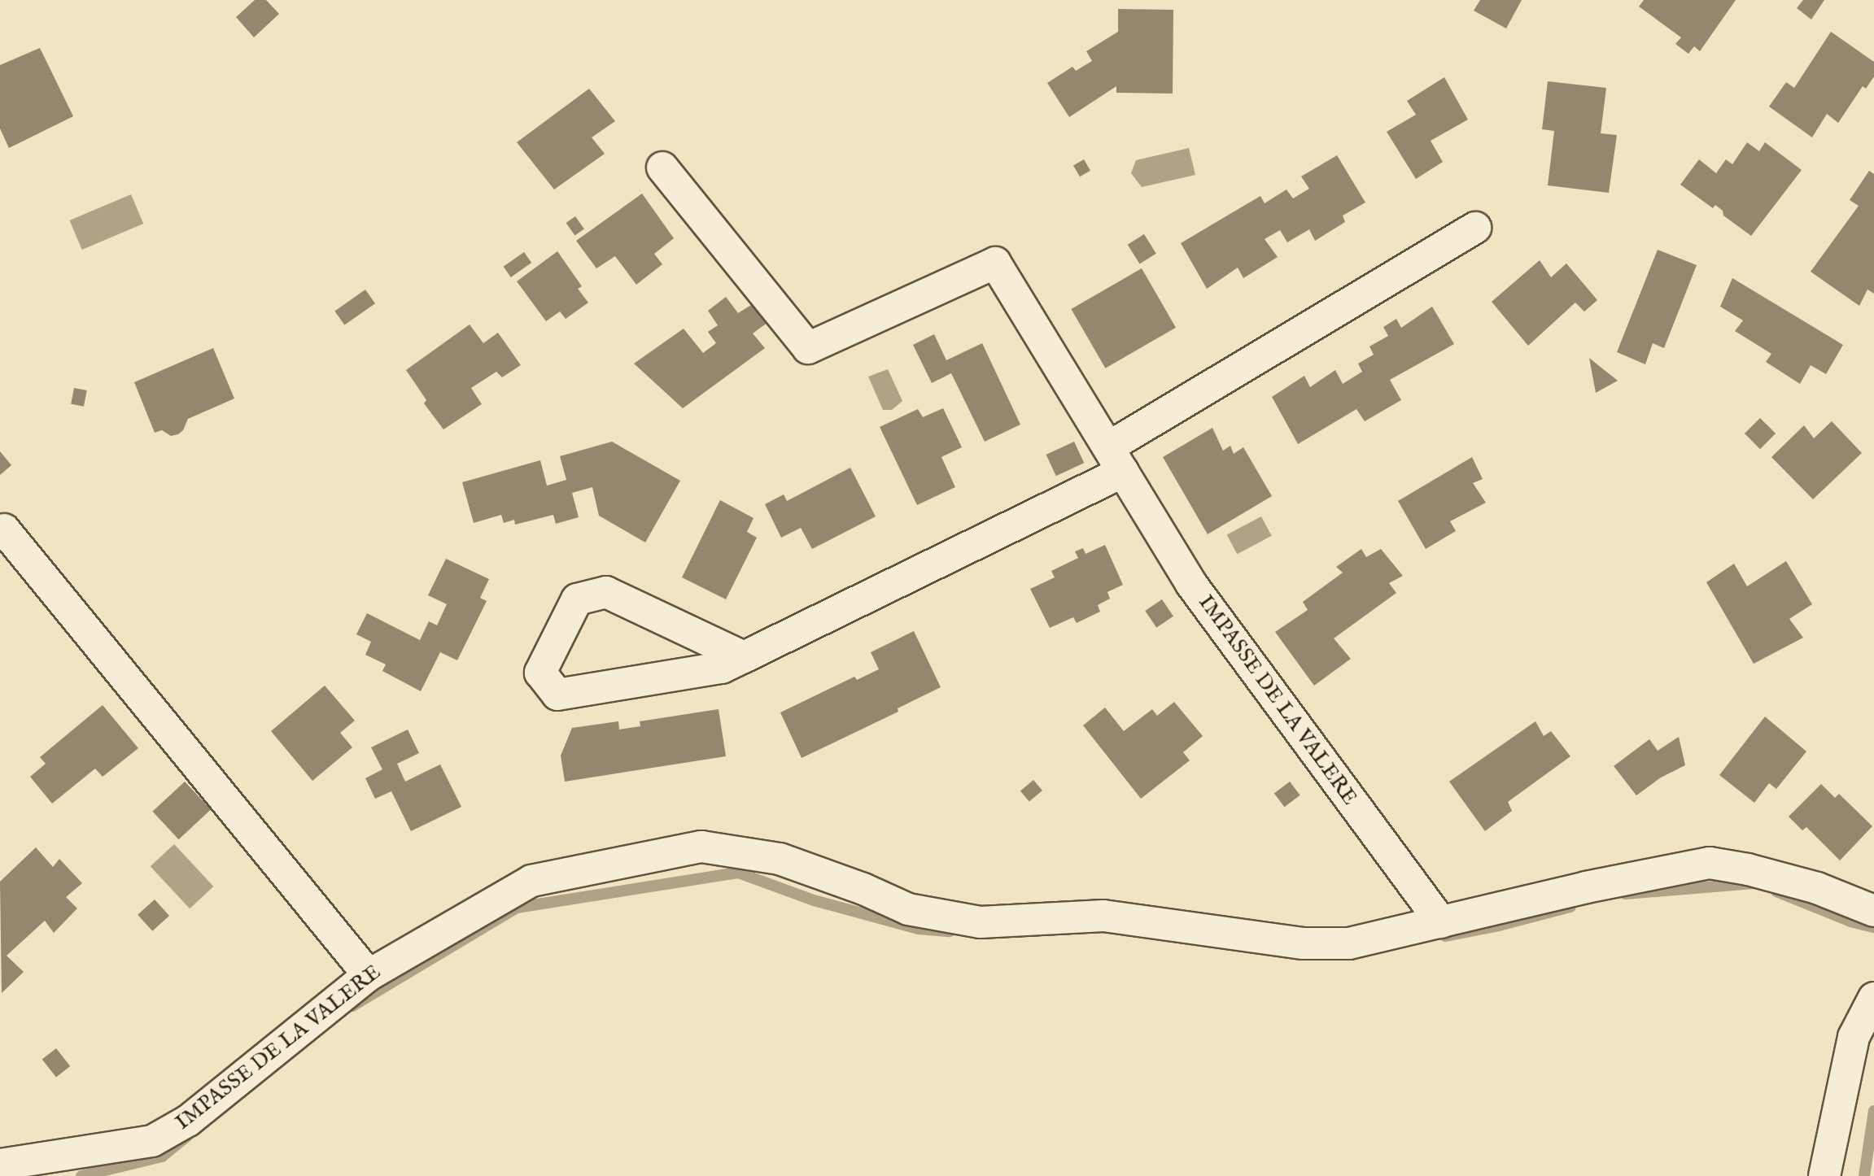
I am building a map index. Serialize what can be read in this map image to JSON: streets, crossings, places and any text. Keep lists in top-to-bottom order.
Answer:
{
  "streets": {
    "street": ["IMPASSE DE LA VALERE"]
  }
}
